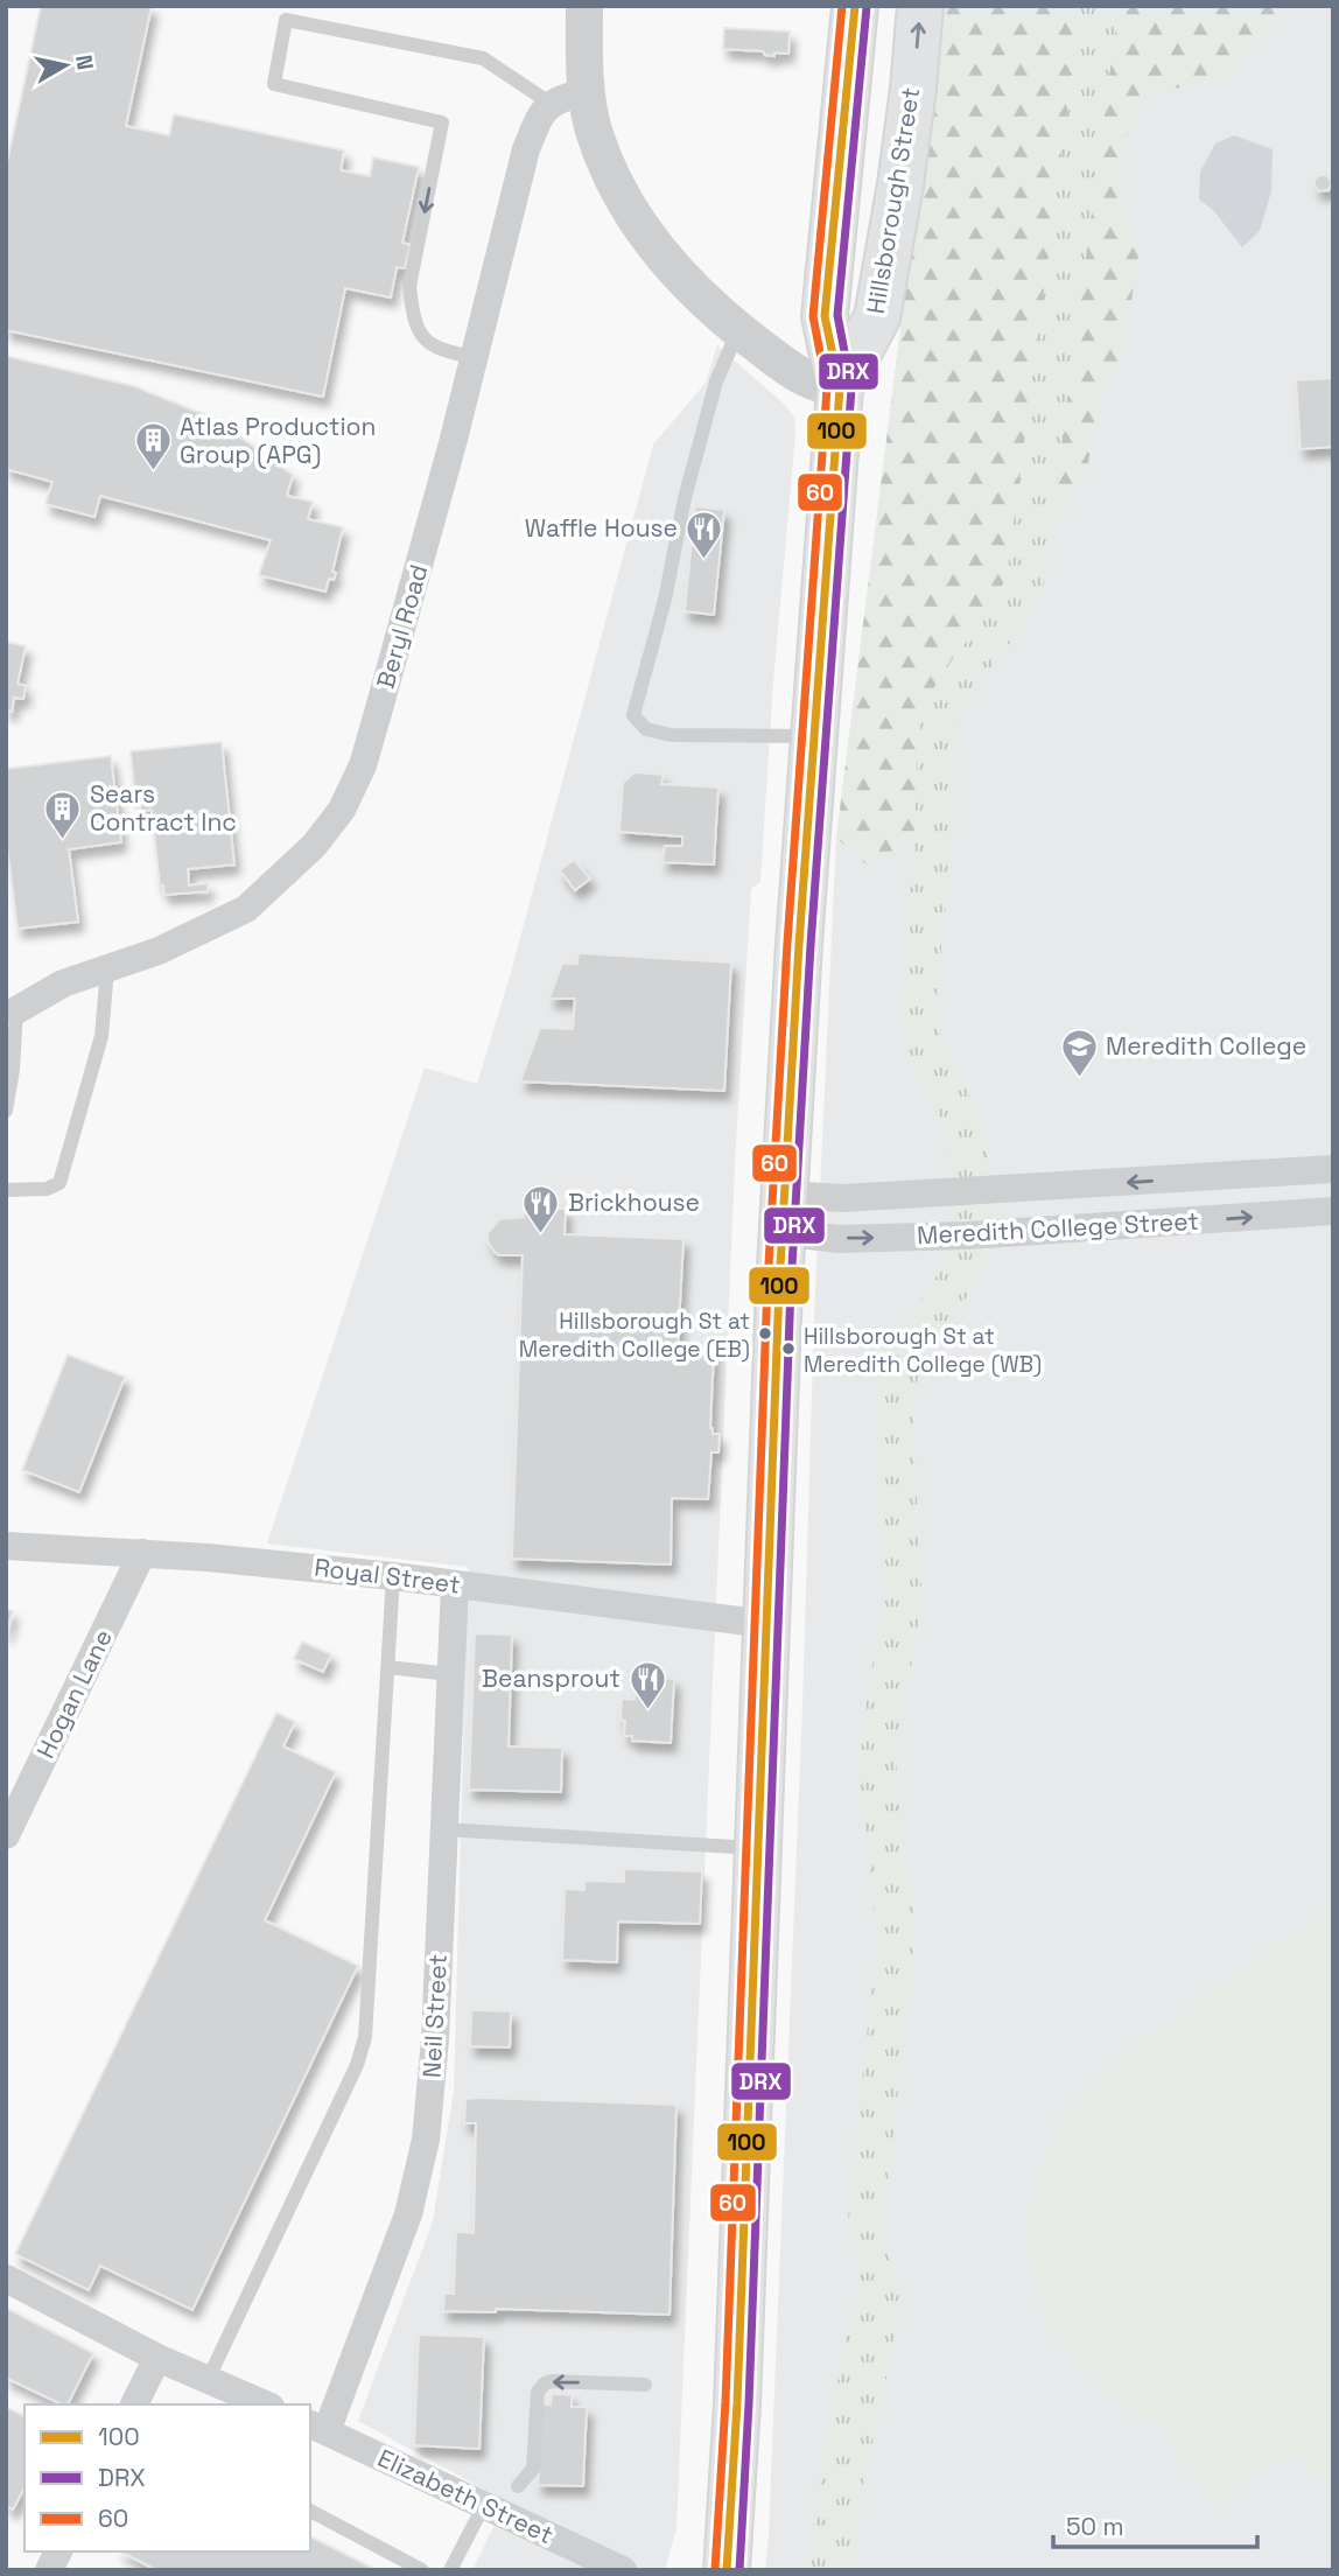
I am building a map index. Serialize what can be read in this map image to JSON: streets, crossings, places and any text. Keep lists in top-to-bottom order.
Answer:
{
  "streets": {
    "main road": ["Hillsborough Street"],
    "street": [
      "Beryl Road",
      "Meredith College Street",
      "Royal Street",
      "Hogan Lane",
      "Neil Street",
      "Elizabeth Street"
    ]
  },
  "crossings": [
    ["Hillsborough Street", "Meredith College Street"],
    ["Hillsborough Street", "Royal Street"],
    ["Royal Street", "Hogan Lane"],
    ["Royal Street", "Neil Street"],
    ["Neil Street", "Elizabeth Street"]
  ],
  "places": {
    "building": ["Atlas Production Group (APG)", "Sears Contract Inc"],
    "restaurant": ["Waffle House", "Brickhouse", "Beansprout"],
    "school or university": ["Meredith College"],
    "other": ["Hillsborough St at Meredith College (EB)", "Hillsborough St at Meredith College (WB)"]
  },
  "lines": ["transit line 100", "transit line 60", "transit line DRX"],
  "legend": ["100", "DRX", "60"],
  "scale_bar": "50 m",
  "north": "right"
}
